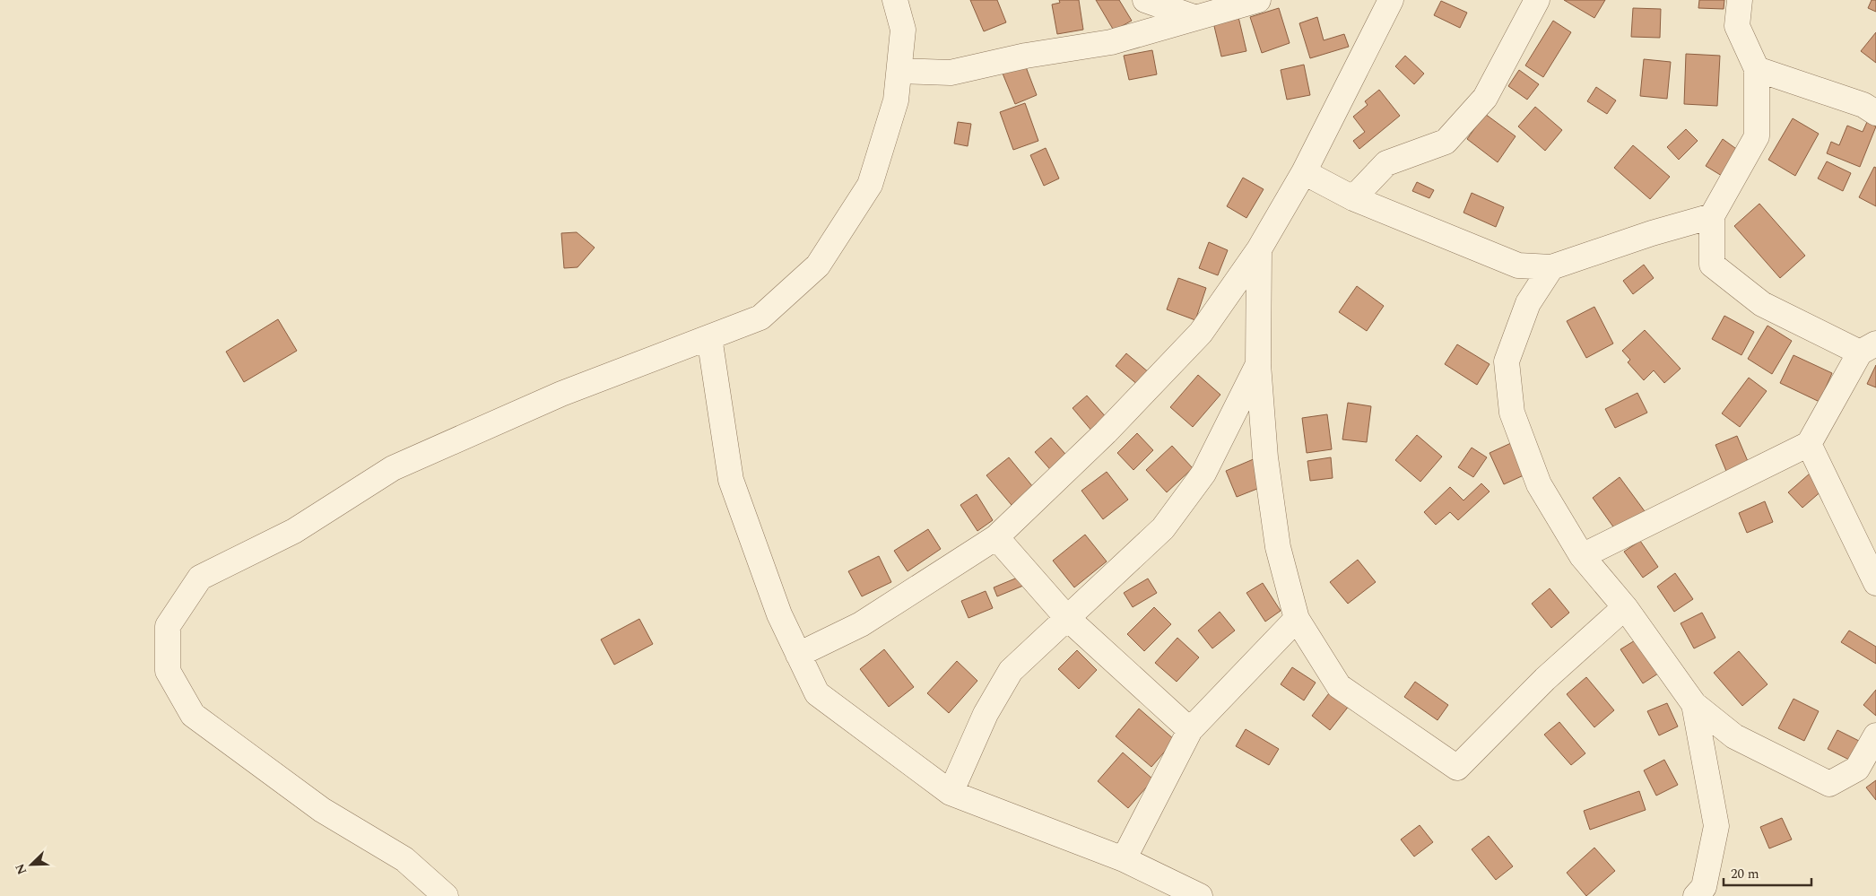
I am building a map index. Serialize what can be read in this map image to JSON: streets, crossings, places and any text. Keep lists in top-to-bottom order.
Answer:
{
  "scale_bar": "20 m",
  "north": "bottom left"
}
